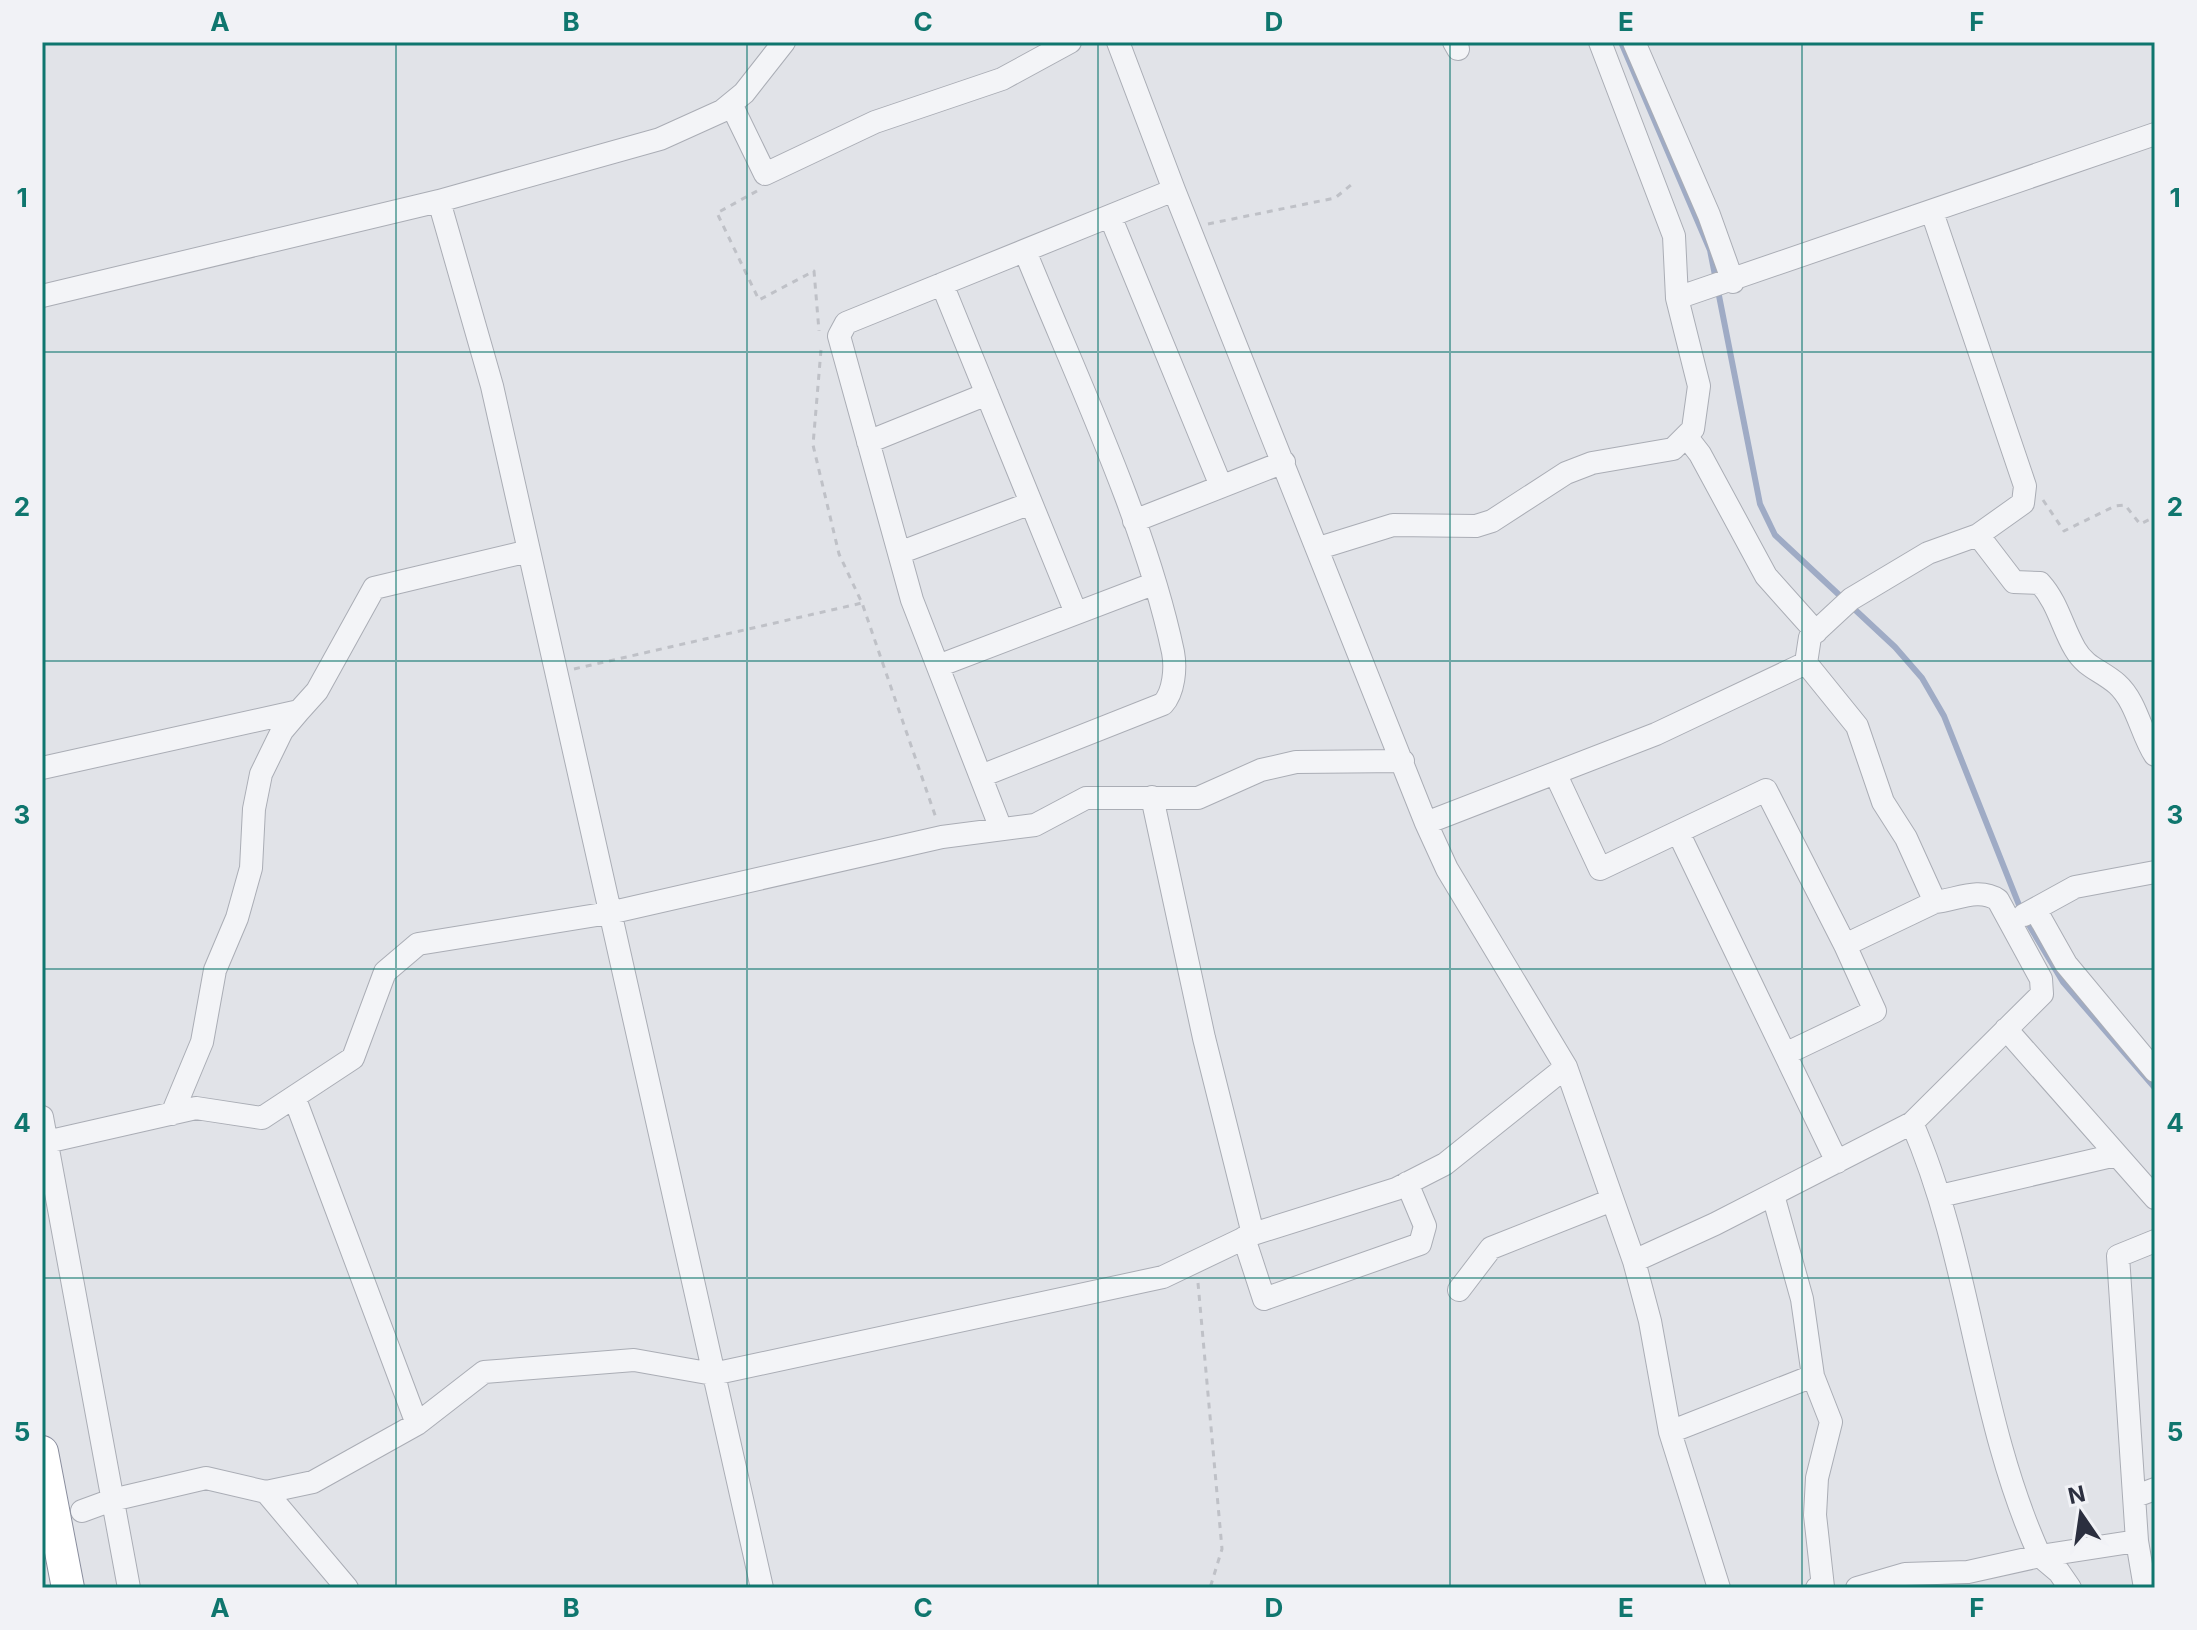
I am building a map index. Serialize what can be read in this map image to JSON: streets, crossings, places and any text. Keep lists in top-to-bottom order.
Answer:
{
  "north": "top",
  "grid": {
    "columns": [
      "A",
      "B",
      "C",
      "D",
      "E",
      "F"
    ],
    "rows": [
      "1",
      "2",
      "3",
      "4",
      "5"
    ]
  }
}
